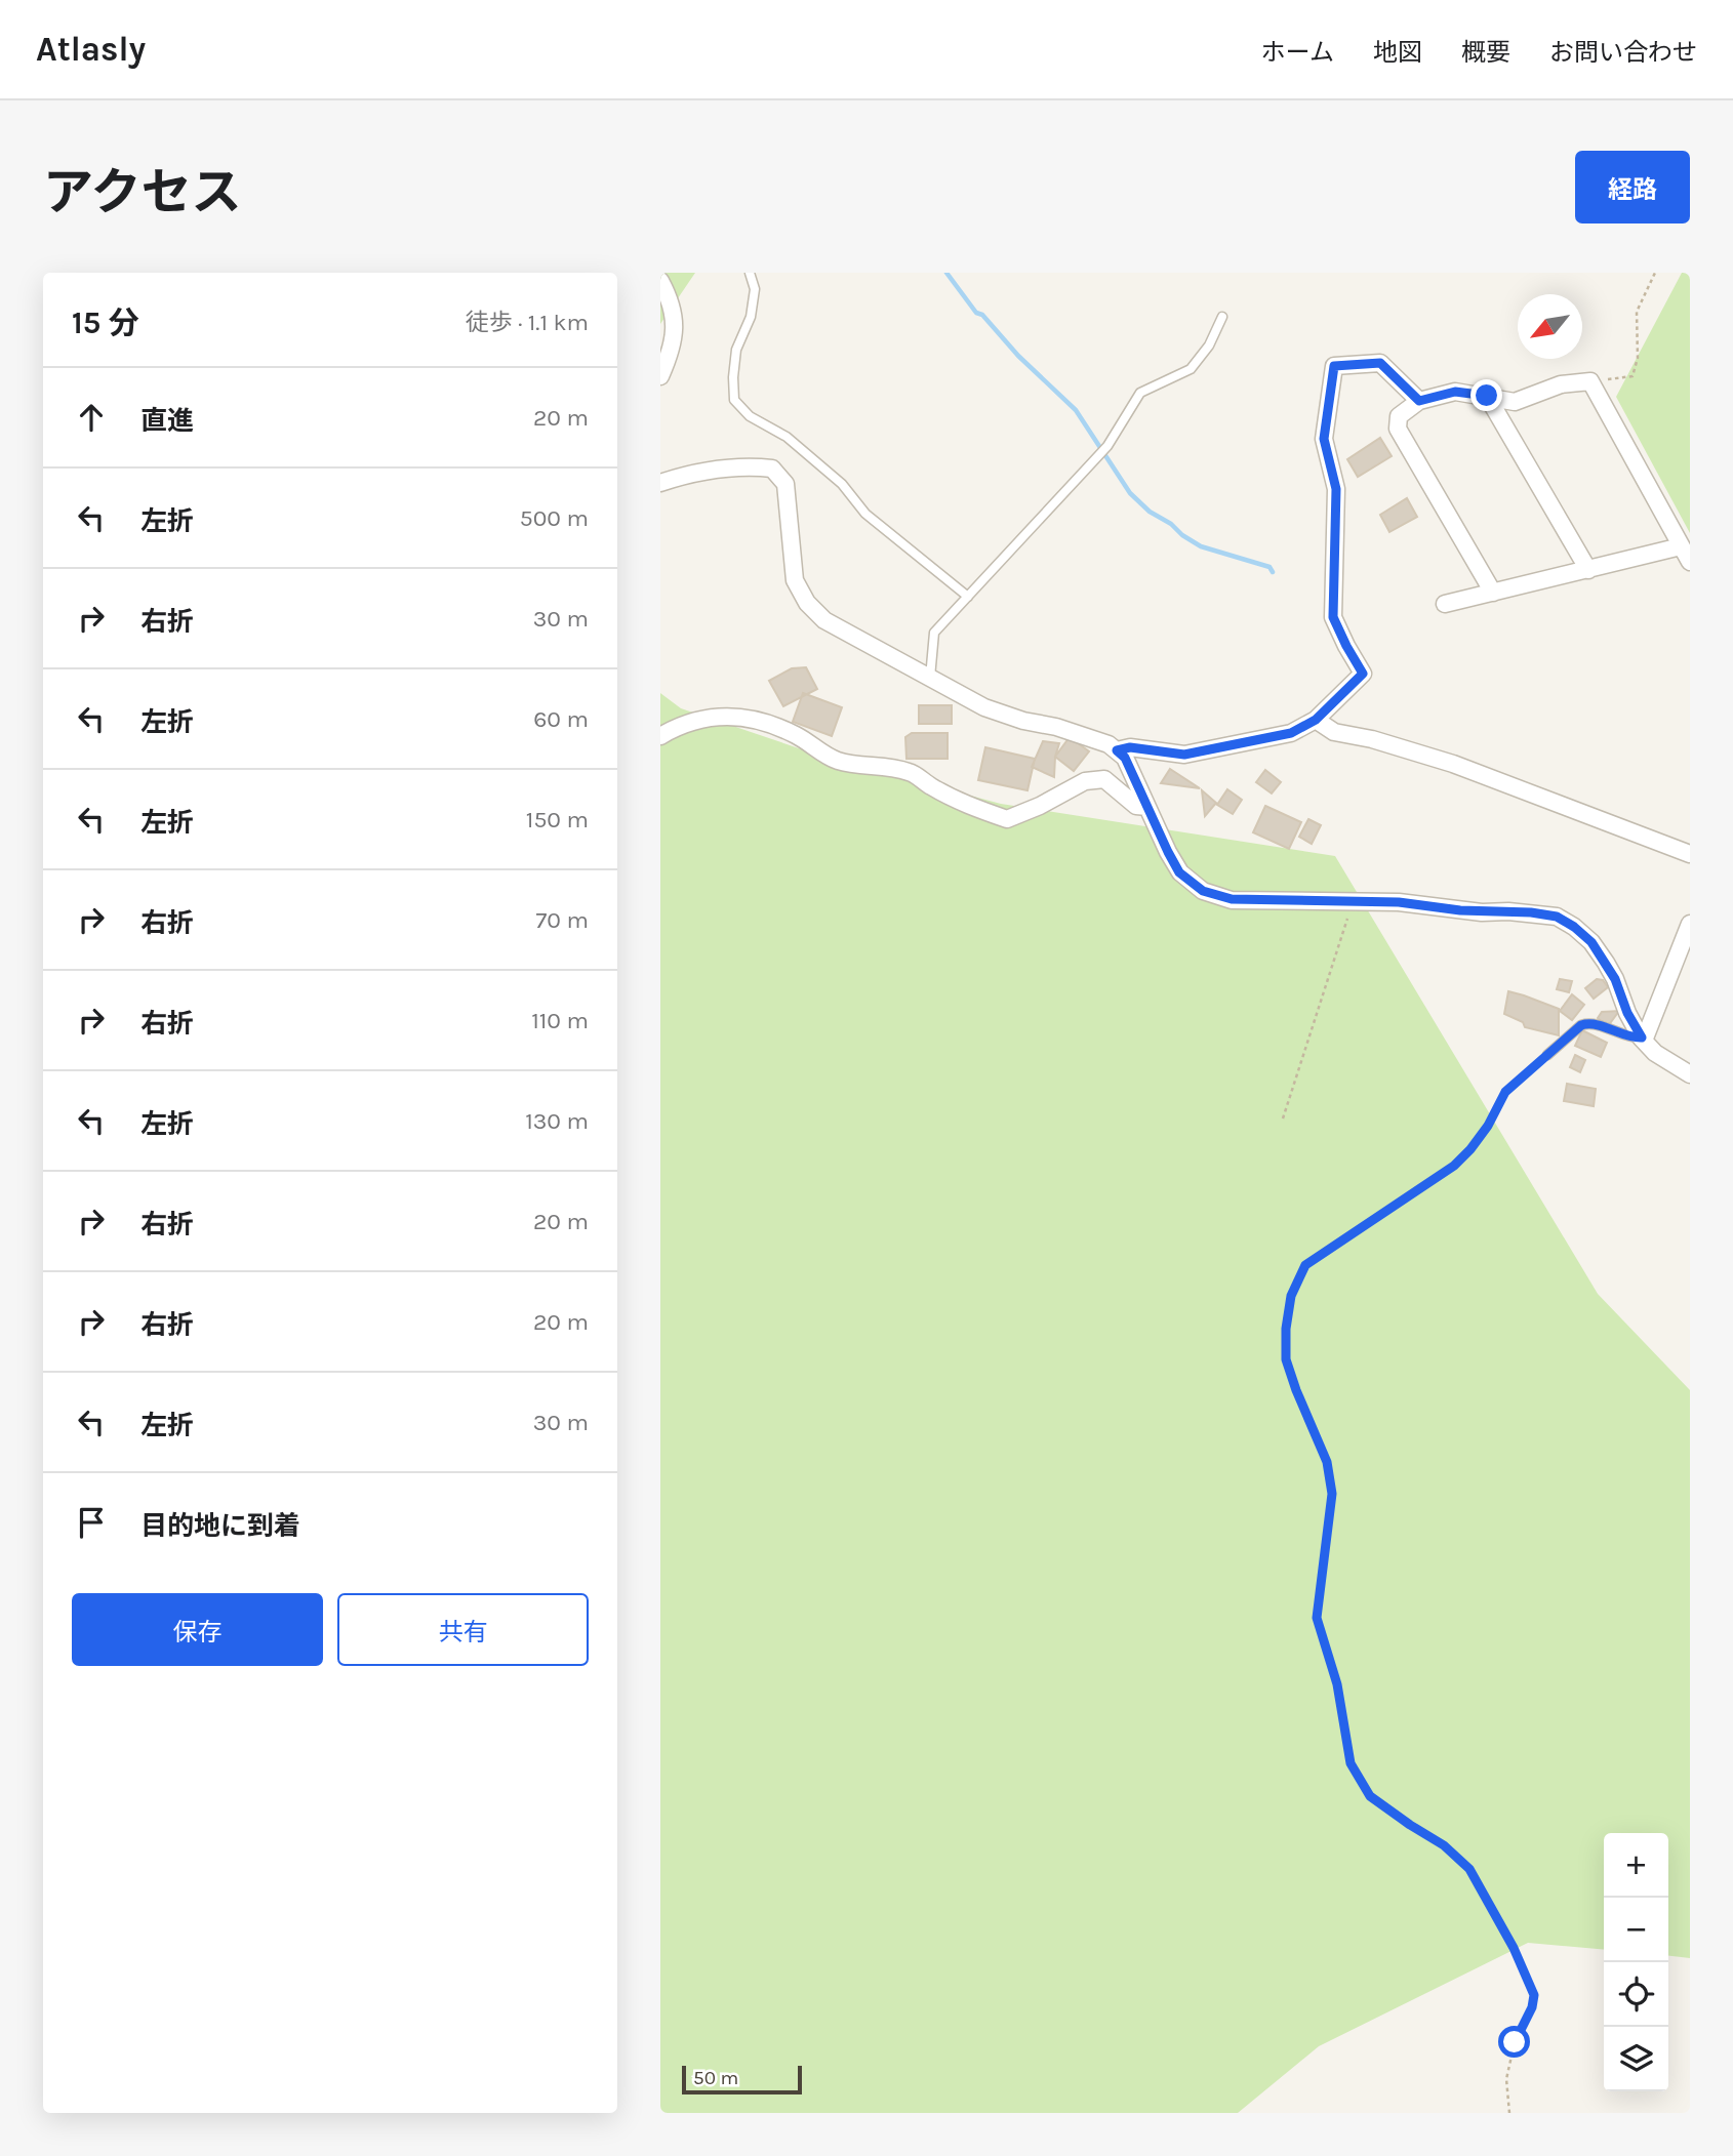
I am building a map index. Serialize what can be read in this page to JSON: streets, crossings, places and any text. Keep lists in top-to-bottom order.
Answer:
{
  "scale_bar": "50 m",
  "north": "bottom left",
  "page": {
    "header": "Atlasly",
    "nav": [
      "ホーム",
      "地図",
      "概要",
      "お問い合わせ"
    ],
    "title": "アクセス",
    "buttons": [
      "経路",
      ["保存", "共有"]
    ],
    "heading": ["15 分", "徒歩 · 1.1 km"],
    "list": [
      ["直進", "20 m"],
      ["左折", "500 m"],
      ["右折", "30 m"],
      ["左折", "60 m"],
      ["左折", "150 m"],
      ["右折", "70 m"],
      ["右折", "110 m"],
      ["左折", "130 m"],
      ["右折", "20 m"],
      ["右折", "20 m"],
      ["左折", "30 m"],
      "目的地に到着"
    ],
    "map_buttons": ["+", "−"],
    "scale": "50 m"
  }
}
